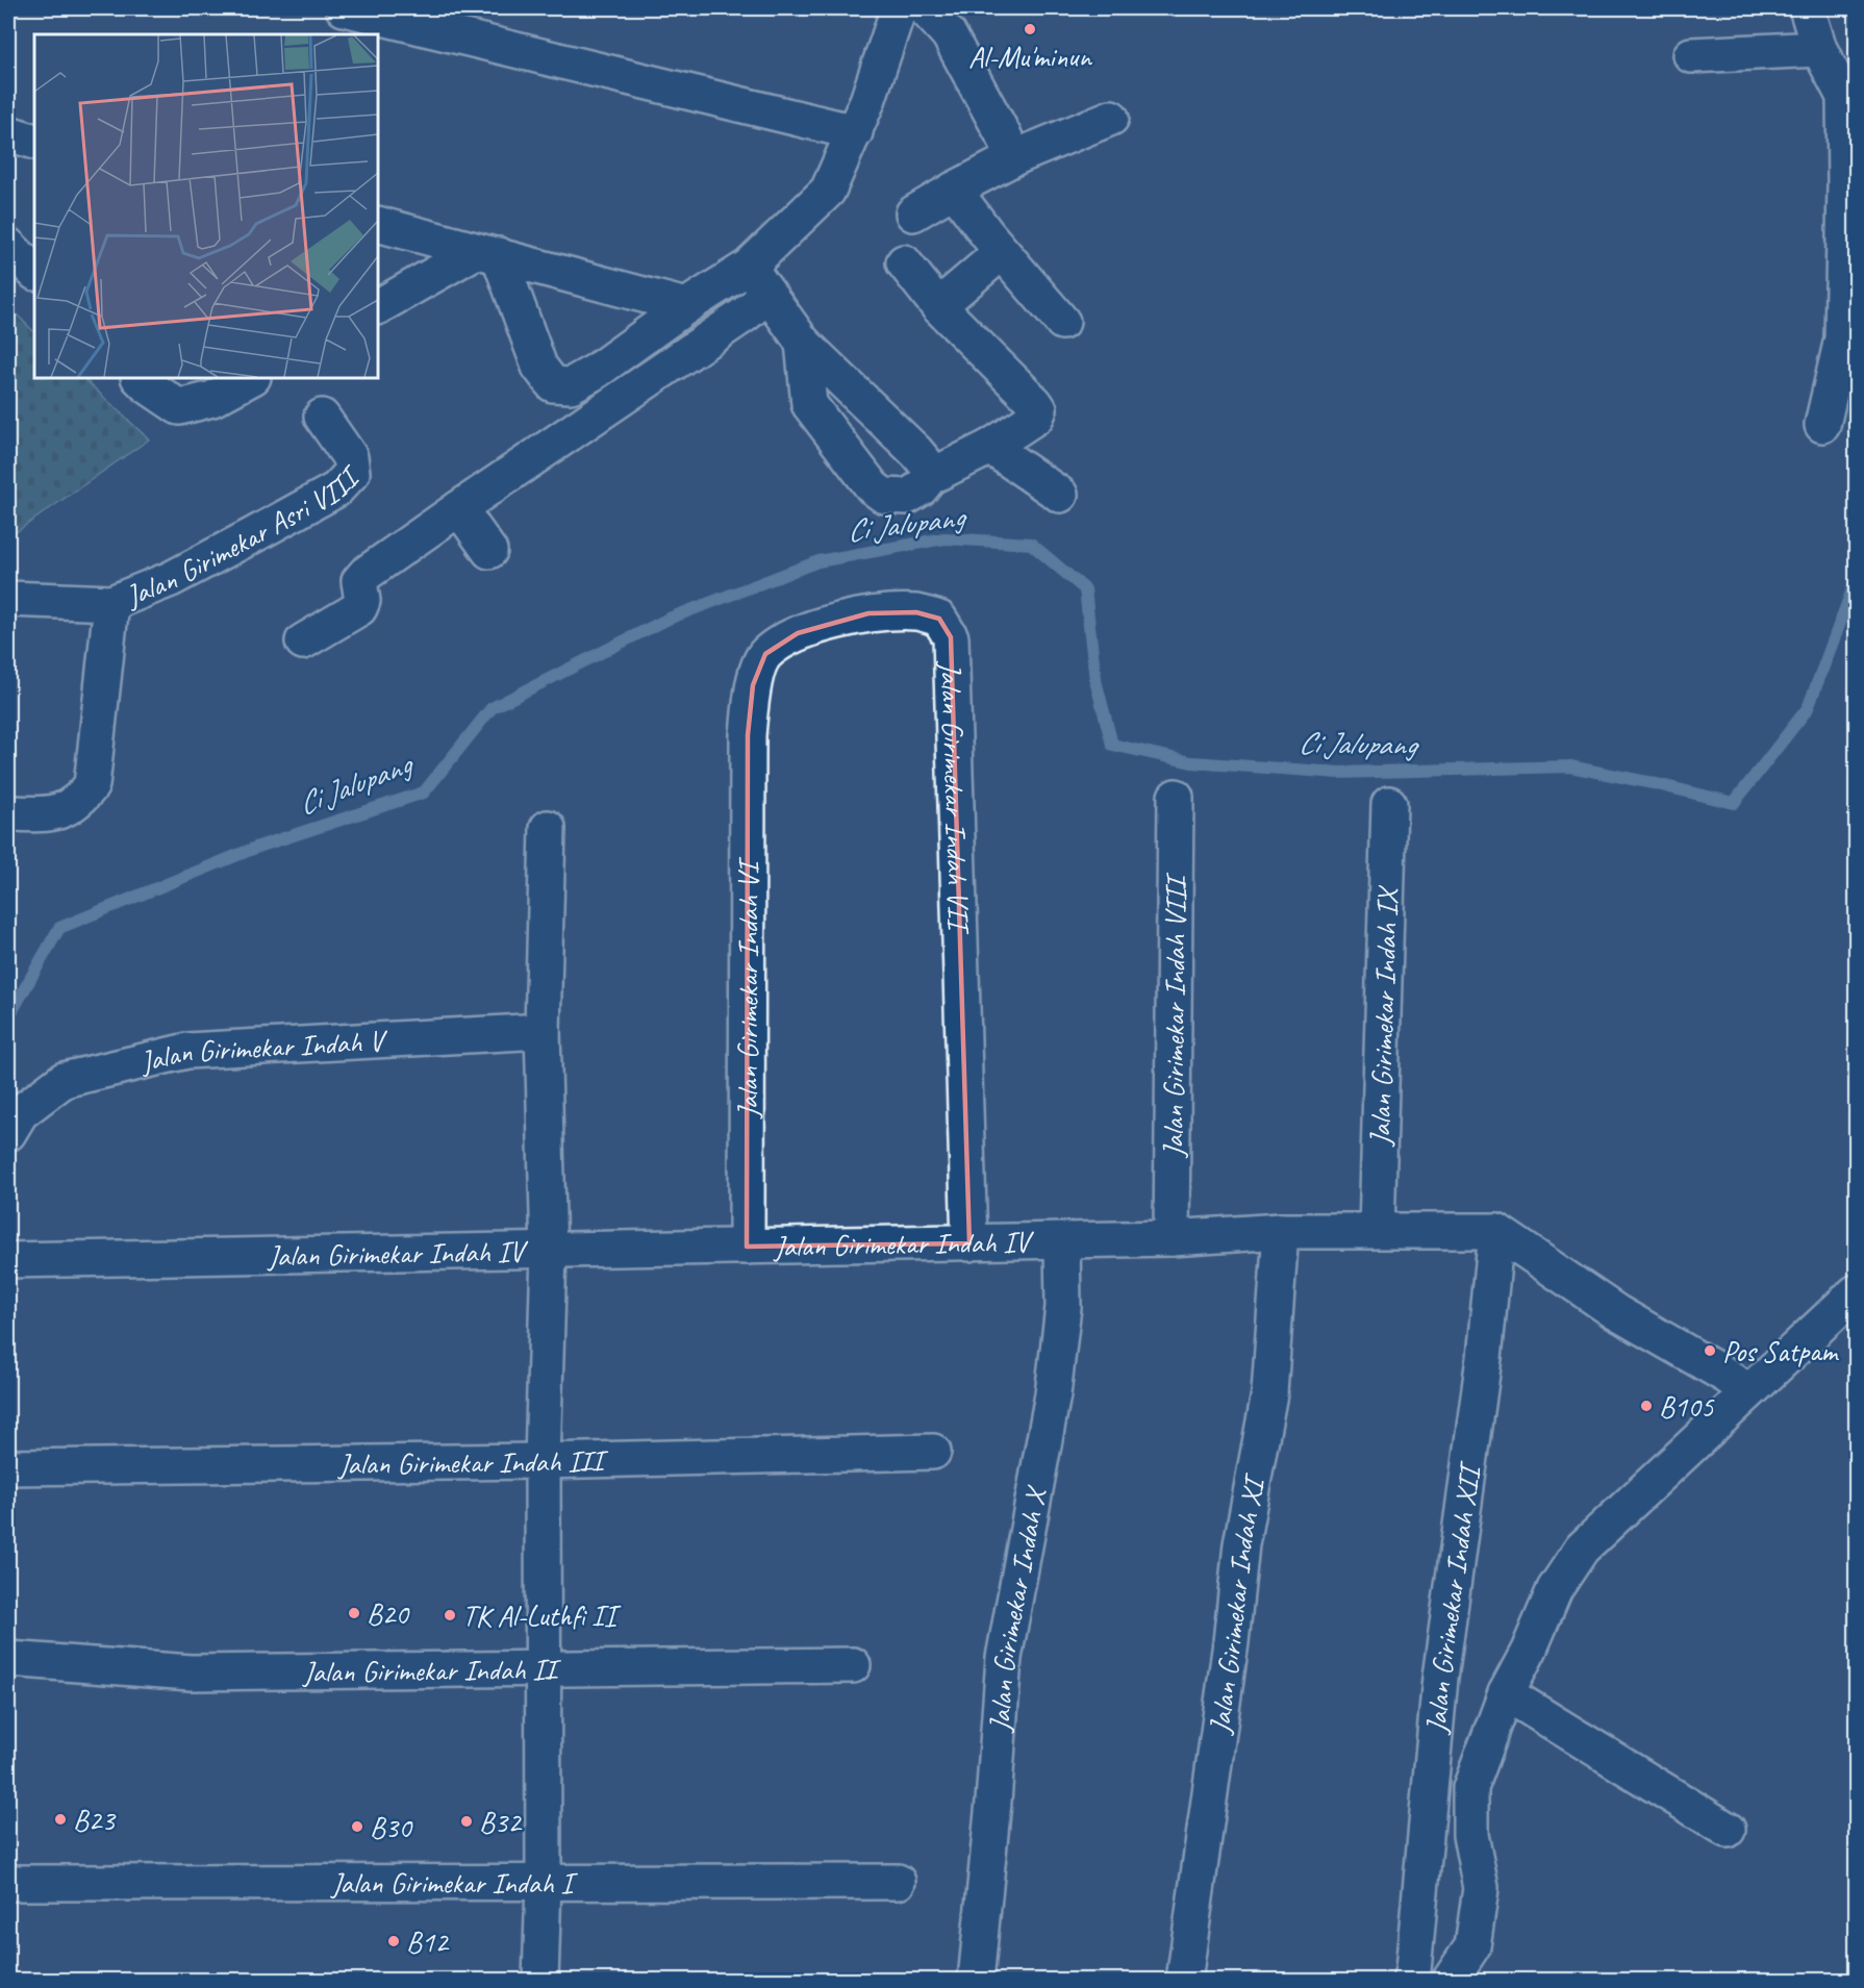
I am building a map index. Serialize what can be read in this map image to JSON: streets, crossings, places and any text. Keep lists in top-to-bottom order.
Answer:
{
  "streets": {
    "street": [
      "Jalan Girimekar Asri VIII",
      "Jalan Girimekar Indah VII",
      "Jalan Girimekar Indah VI",
      "Jalan Girimekar Indah VIII",
      "Jalan Girimekar Indah IX",
      "Jalan Girimekar Indah V",
      "Jalan Girimekar Indah IV",
      "Jalan Girimekar Indah III",
      "Jalan Girimekar Indah XII",
      "Jalan Girimekar Indah XI",
      "Jalan Girimekar Indah X",
      "Jalan Girimekar Indah II",
      "Jalan Girimekar Indah I"
    ]
  },
  "crossings": [
    ["Jalan Girimekar Indah VII", "Jalan Girimekar Indah VI"],
    ["Jalan Girimekar Indah VII", "Jalan Girimekar Indah IV"],
    ["Jalan Girimekar Indah VI", "Jalan Girimekar Indah IV"],
    ["Jalan Girimekar Indah VIII", "Jalan Girimekar Indah IV"],
    ["Jalan Girimekar Indah IX", "Jalan Girimekar Indah IV"],
    ["Jalan Girimekar Indah IV", "Jalan Girimekar Indah XII"],
    ["Jalan Girimekar Indah IV", "Jalan Girimekar Indah XI"],
    ["Jalan Girimekar Indah IV", "Jalan Girimekar Indah X"]
  ],
  "water": ["Ci Jalupang"],
  "places": [
    "Al-Mu'minun",
    "Pos Satpam",
    "B105",
    "B20",
    "TK Al-Luthfi II",
    "B23",
    "B32",
    "B30",
    "B12"
  ]
}
